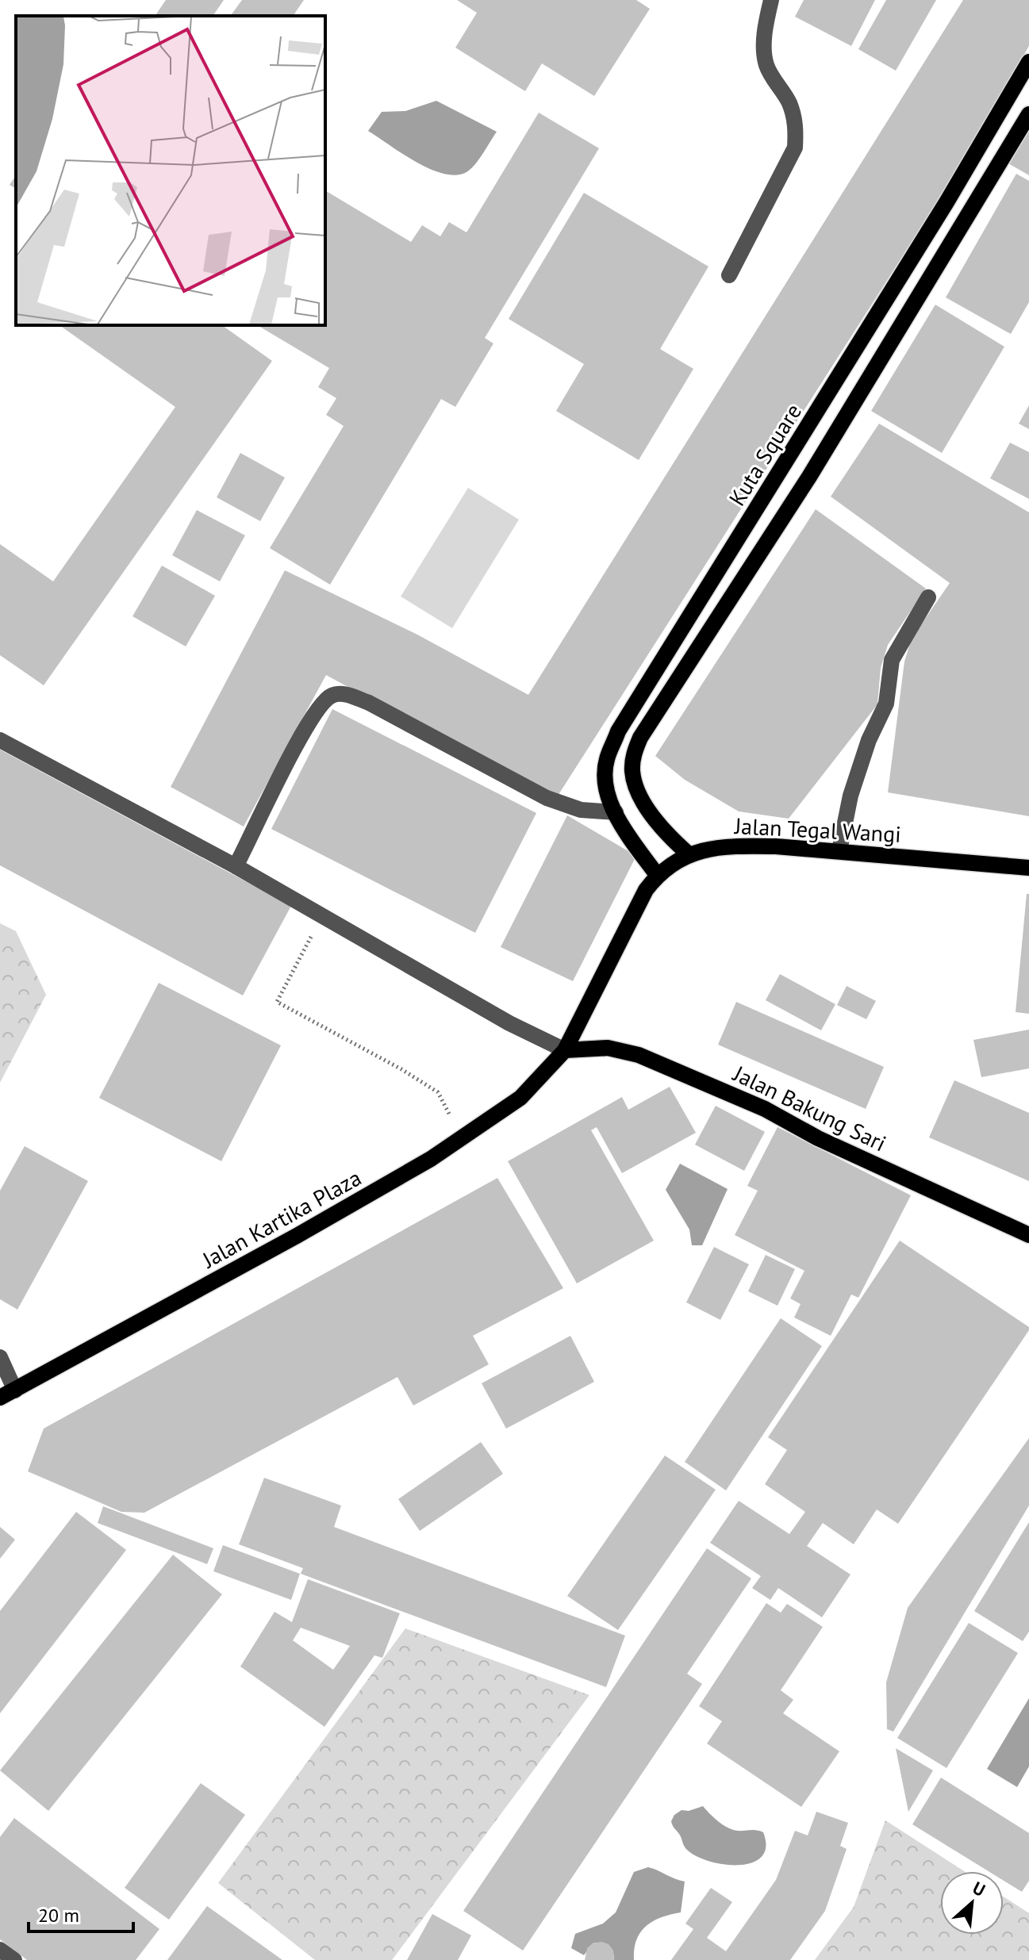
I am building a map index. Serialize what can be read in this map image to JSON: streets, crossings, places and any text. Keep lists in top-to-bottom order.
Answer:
{
  "streets": {
    "main road": [
      "Kuta Square",
      "Jalan Tegal Wangi",
      "Jalan Bakung Sari",
      "Jalan Kartika Plaza"
    ]
  },
  "crossings": [
    ["Kuta Square", "Jalan Tegal Wangi"],
    ["Jalan Tegal Wangi", "Jalan Bakung Sari"],
    ["Jalan Tegal Wangi", "Jalan Kartika Plaza"],
    ["Jalan Bakung Sari", "Jalan Kartika Plaza"]
  ],
  "scale_bar": "20 m",
  "north": "top right"
}
